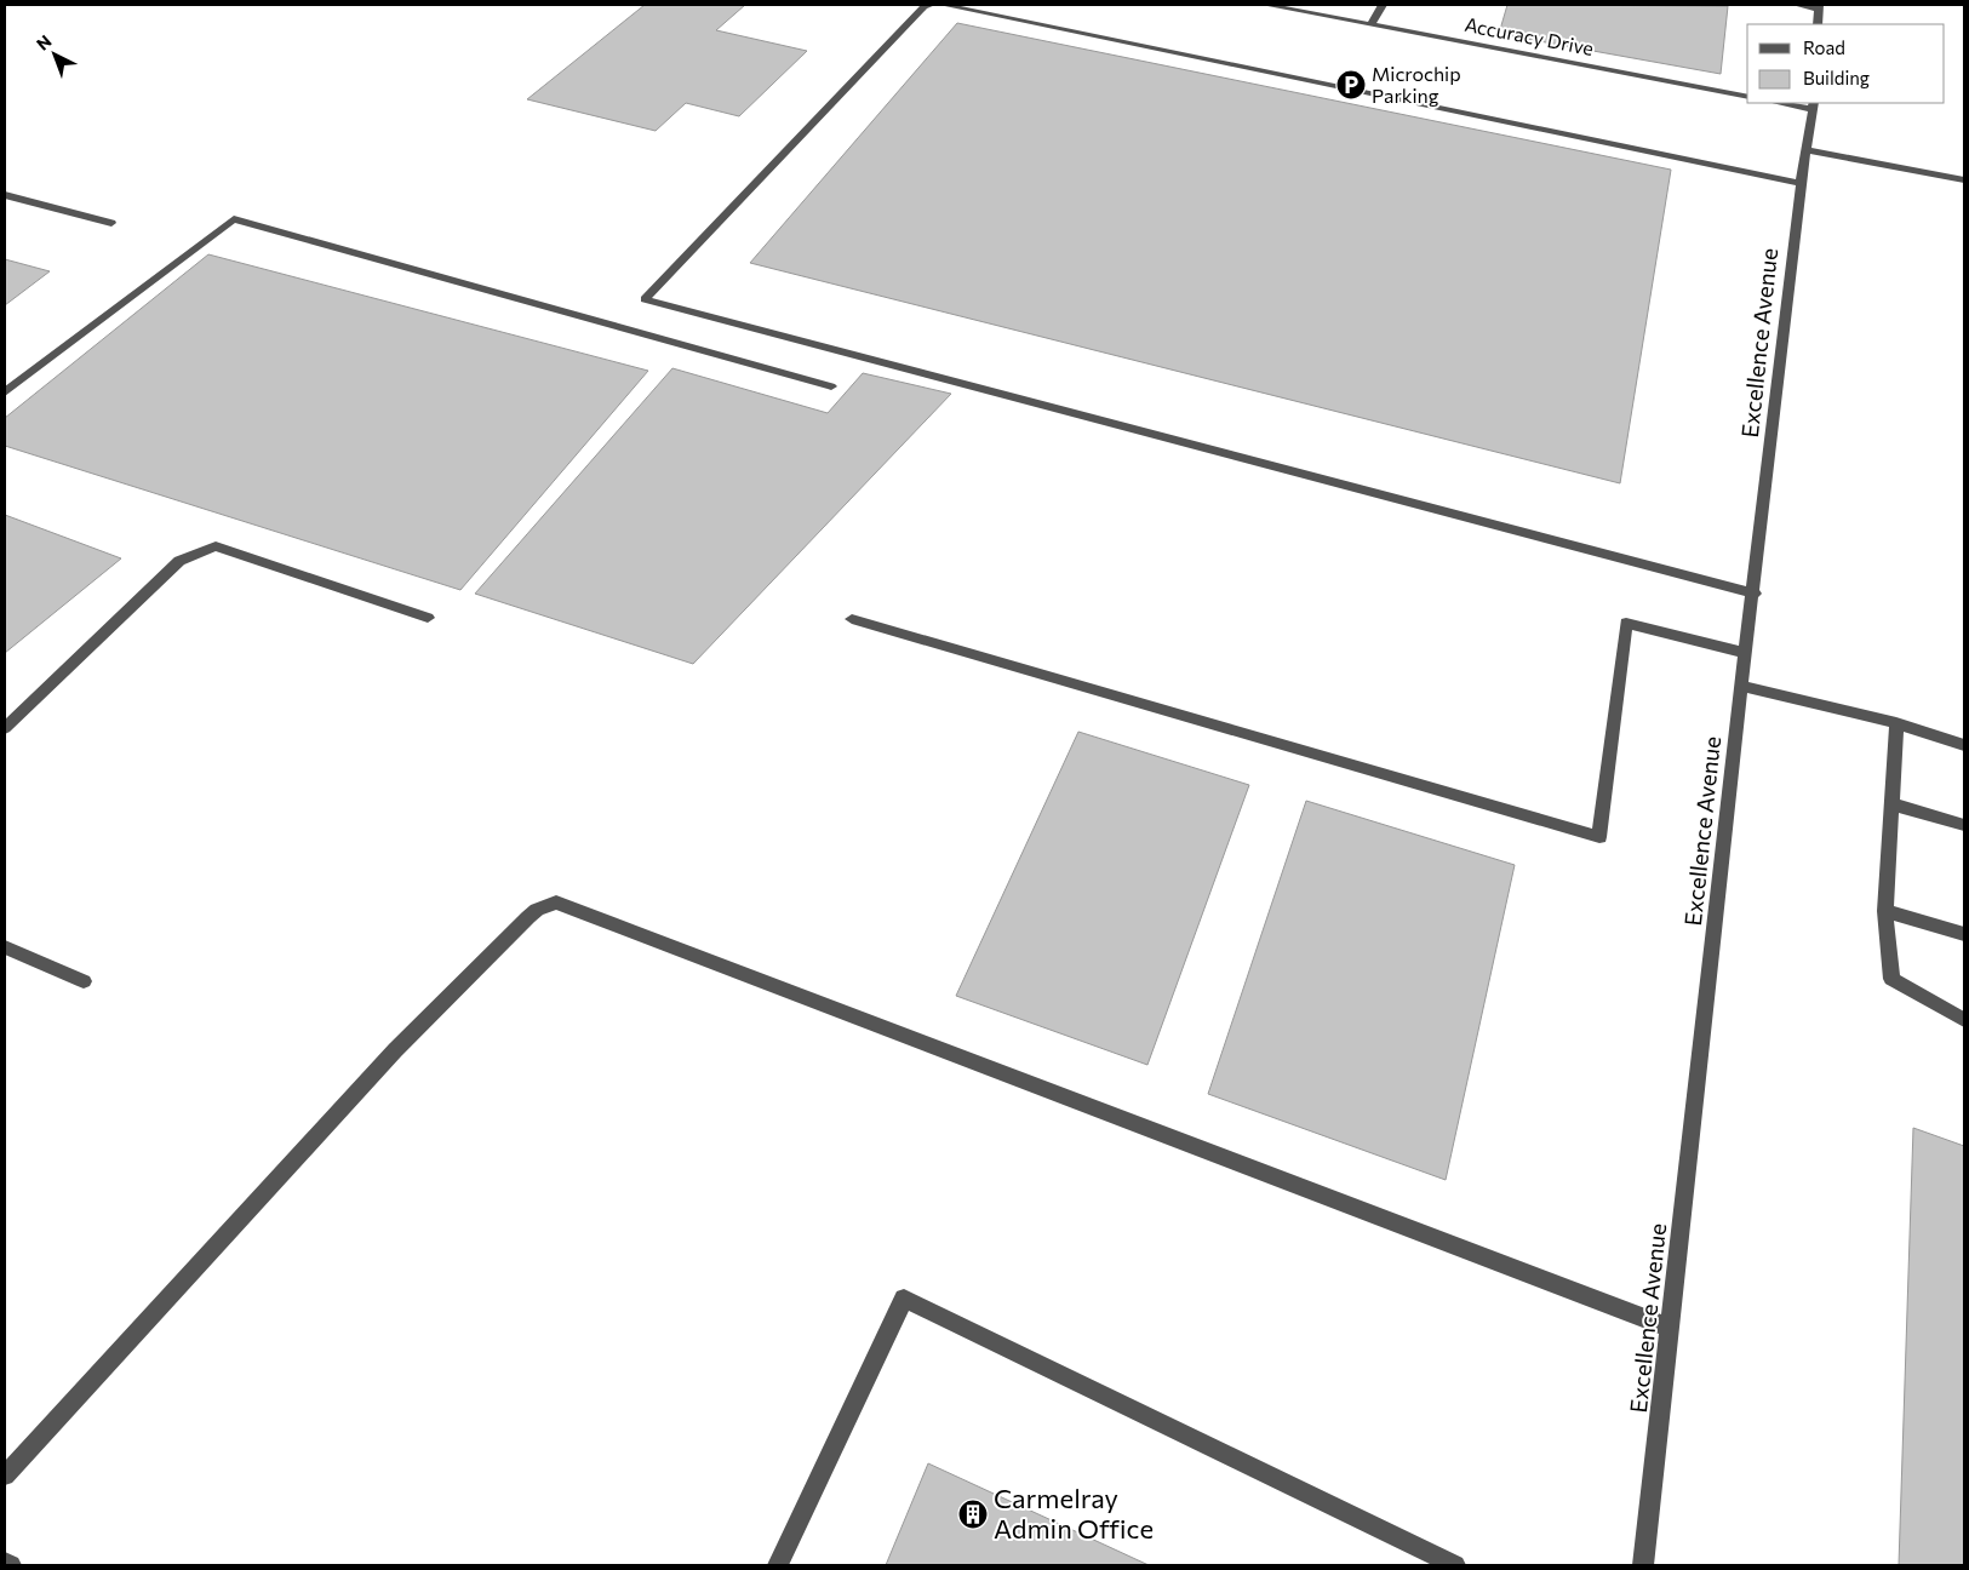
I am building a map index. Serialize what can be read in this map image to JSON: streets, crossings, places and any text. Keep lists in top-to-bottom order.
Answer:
{
  "streets": {
    "street": ["Accuracy Drive", "Excellence Avenue"]
  },
  "places": {
    "parking": ["Microchip Parking"],
    "building": ["Carmelray Admin Office"]
  },
  "legend": ["Road", "Building"],
  "north": "top left"
}
